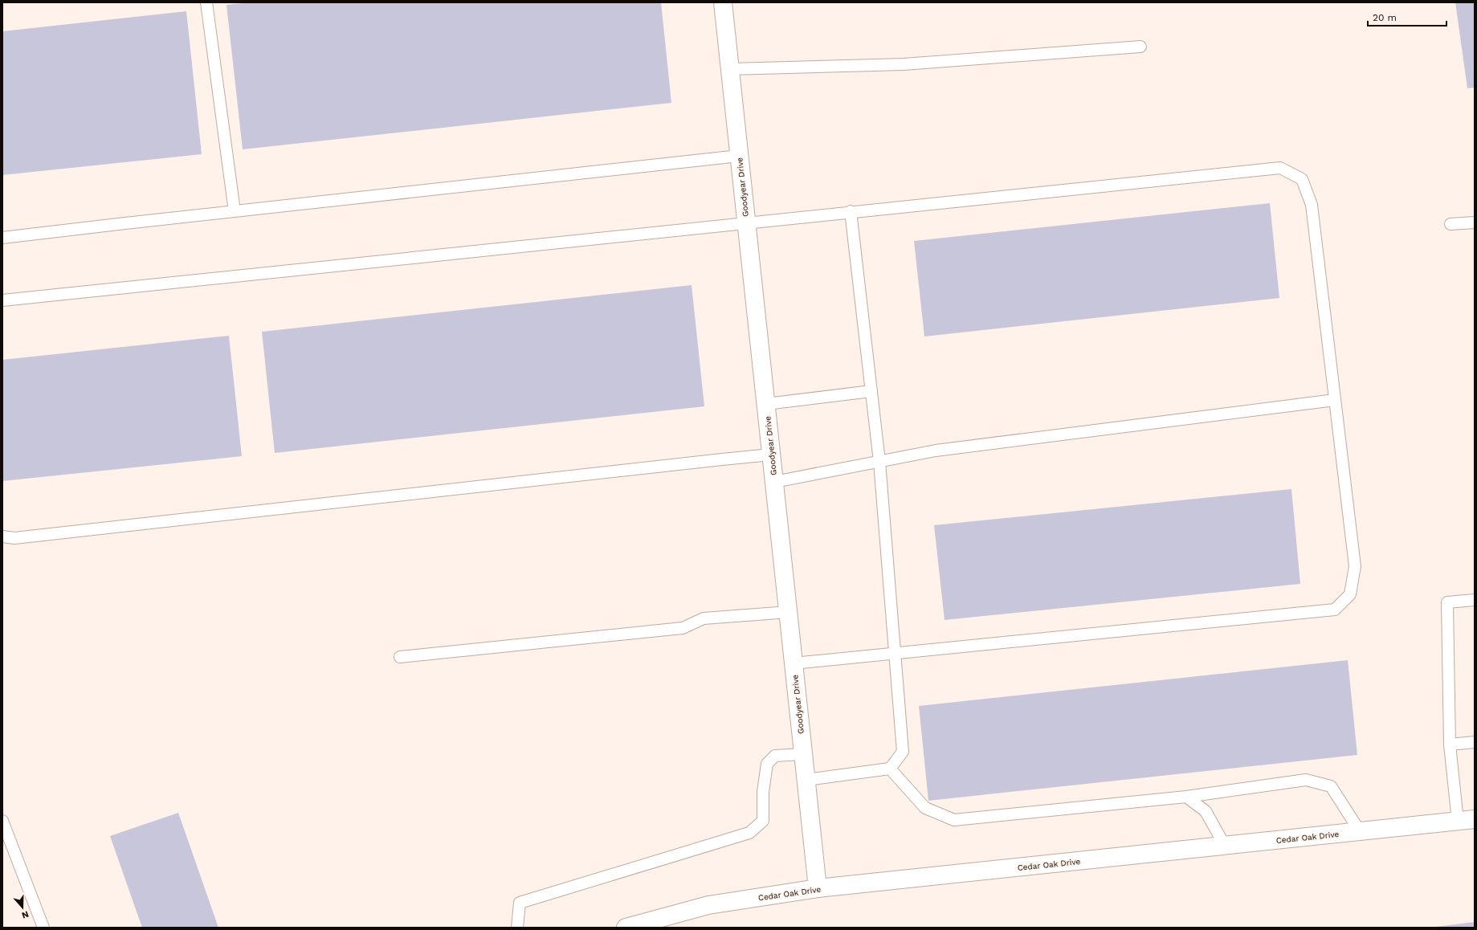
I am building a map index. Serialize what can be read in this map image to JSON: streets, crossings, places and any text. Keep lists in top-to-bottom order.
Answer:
{
  "streets": {
    "street": ["Goodyear Drive", "Cedar Oak Drive"]
  },
  "crossings": [
    ["Goodyear Drive", "Cedar Oak Drive"]
  ],
  "scale_bar": "20 m",
  "north": "bottom"
}
